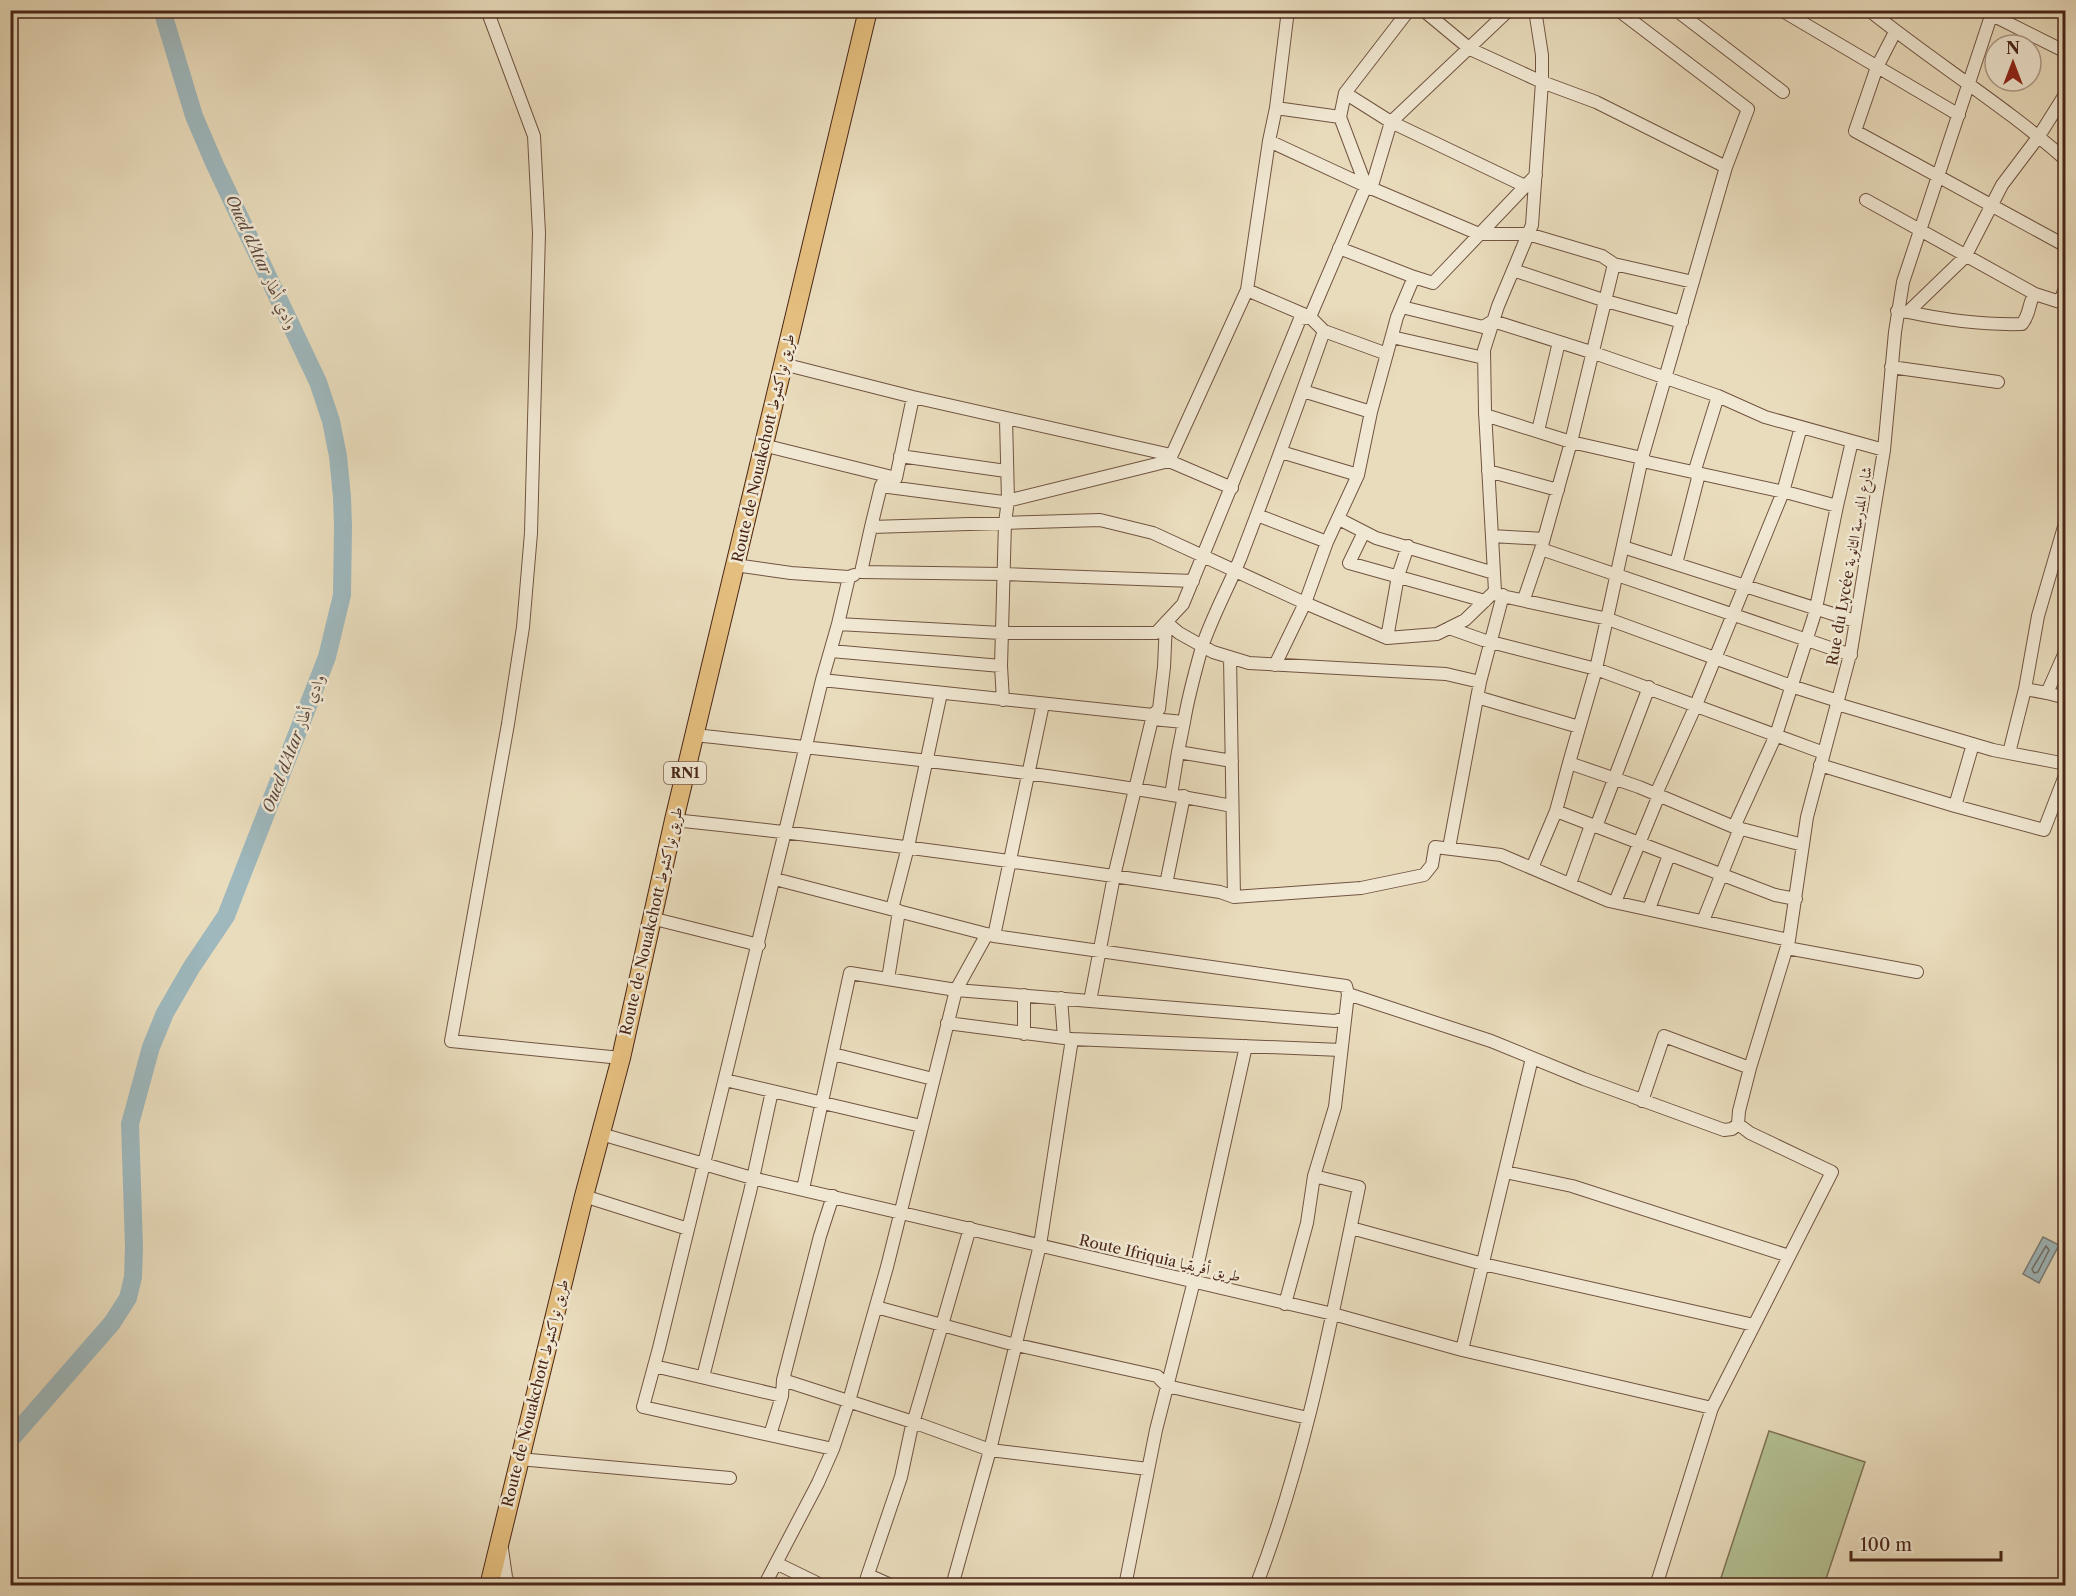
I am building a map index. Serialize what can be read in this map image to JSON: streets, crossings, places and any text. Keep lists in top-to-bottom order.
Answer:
{
  "streets": {
    "highway": ["Route de Nouakchott طريق نواكشوط", "RN1"],
    "street": ["Rue du Lycée شارع المدرسة الثانوية", "Route Ifriquia طريق أفريقيا"]
  },
  "crossings": [
    ["Route de Nouakchott طريق نواكشوط", "Route Ifriquia طريق أفريقيا"]
  ],
  "water": ["Oued d'Atar وادي أطار"],
  "scale_bar": "100 m",
  "north": "top"
}
